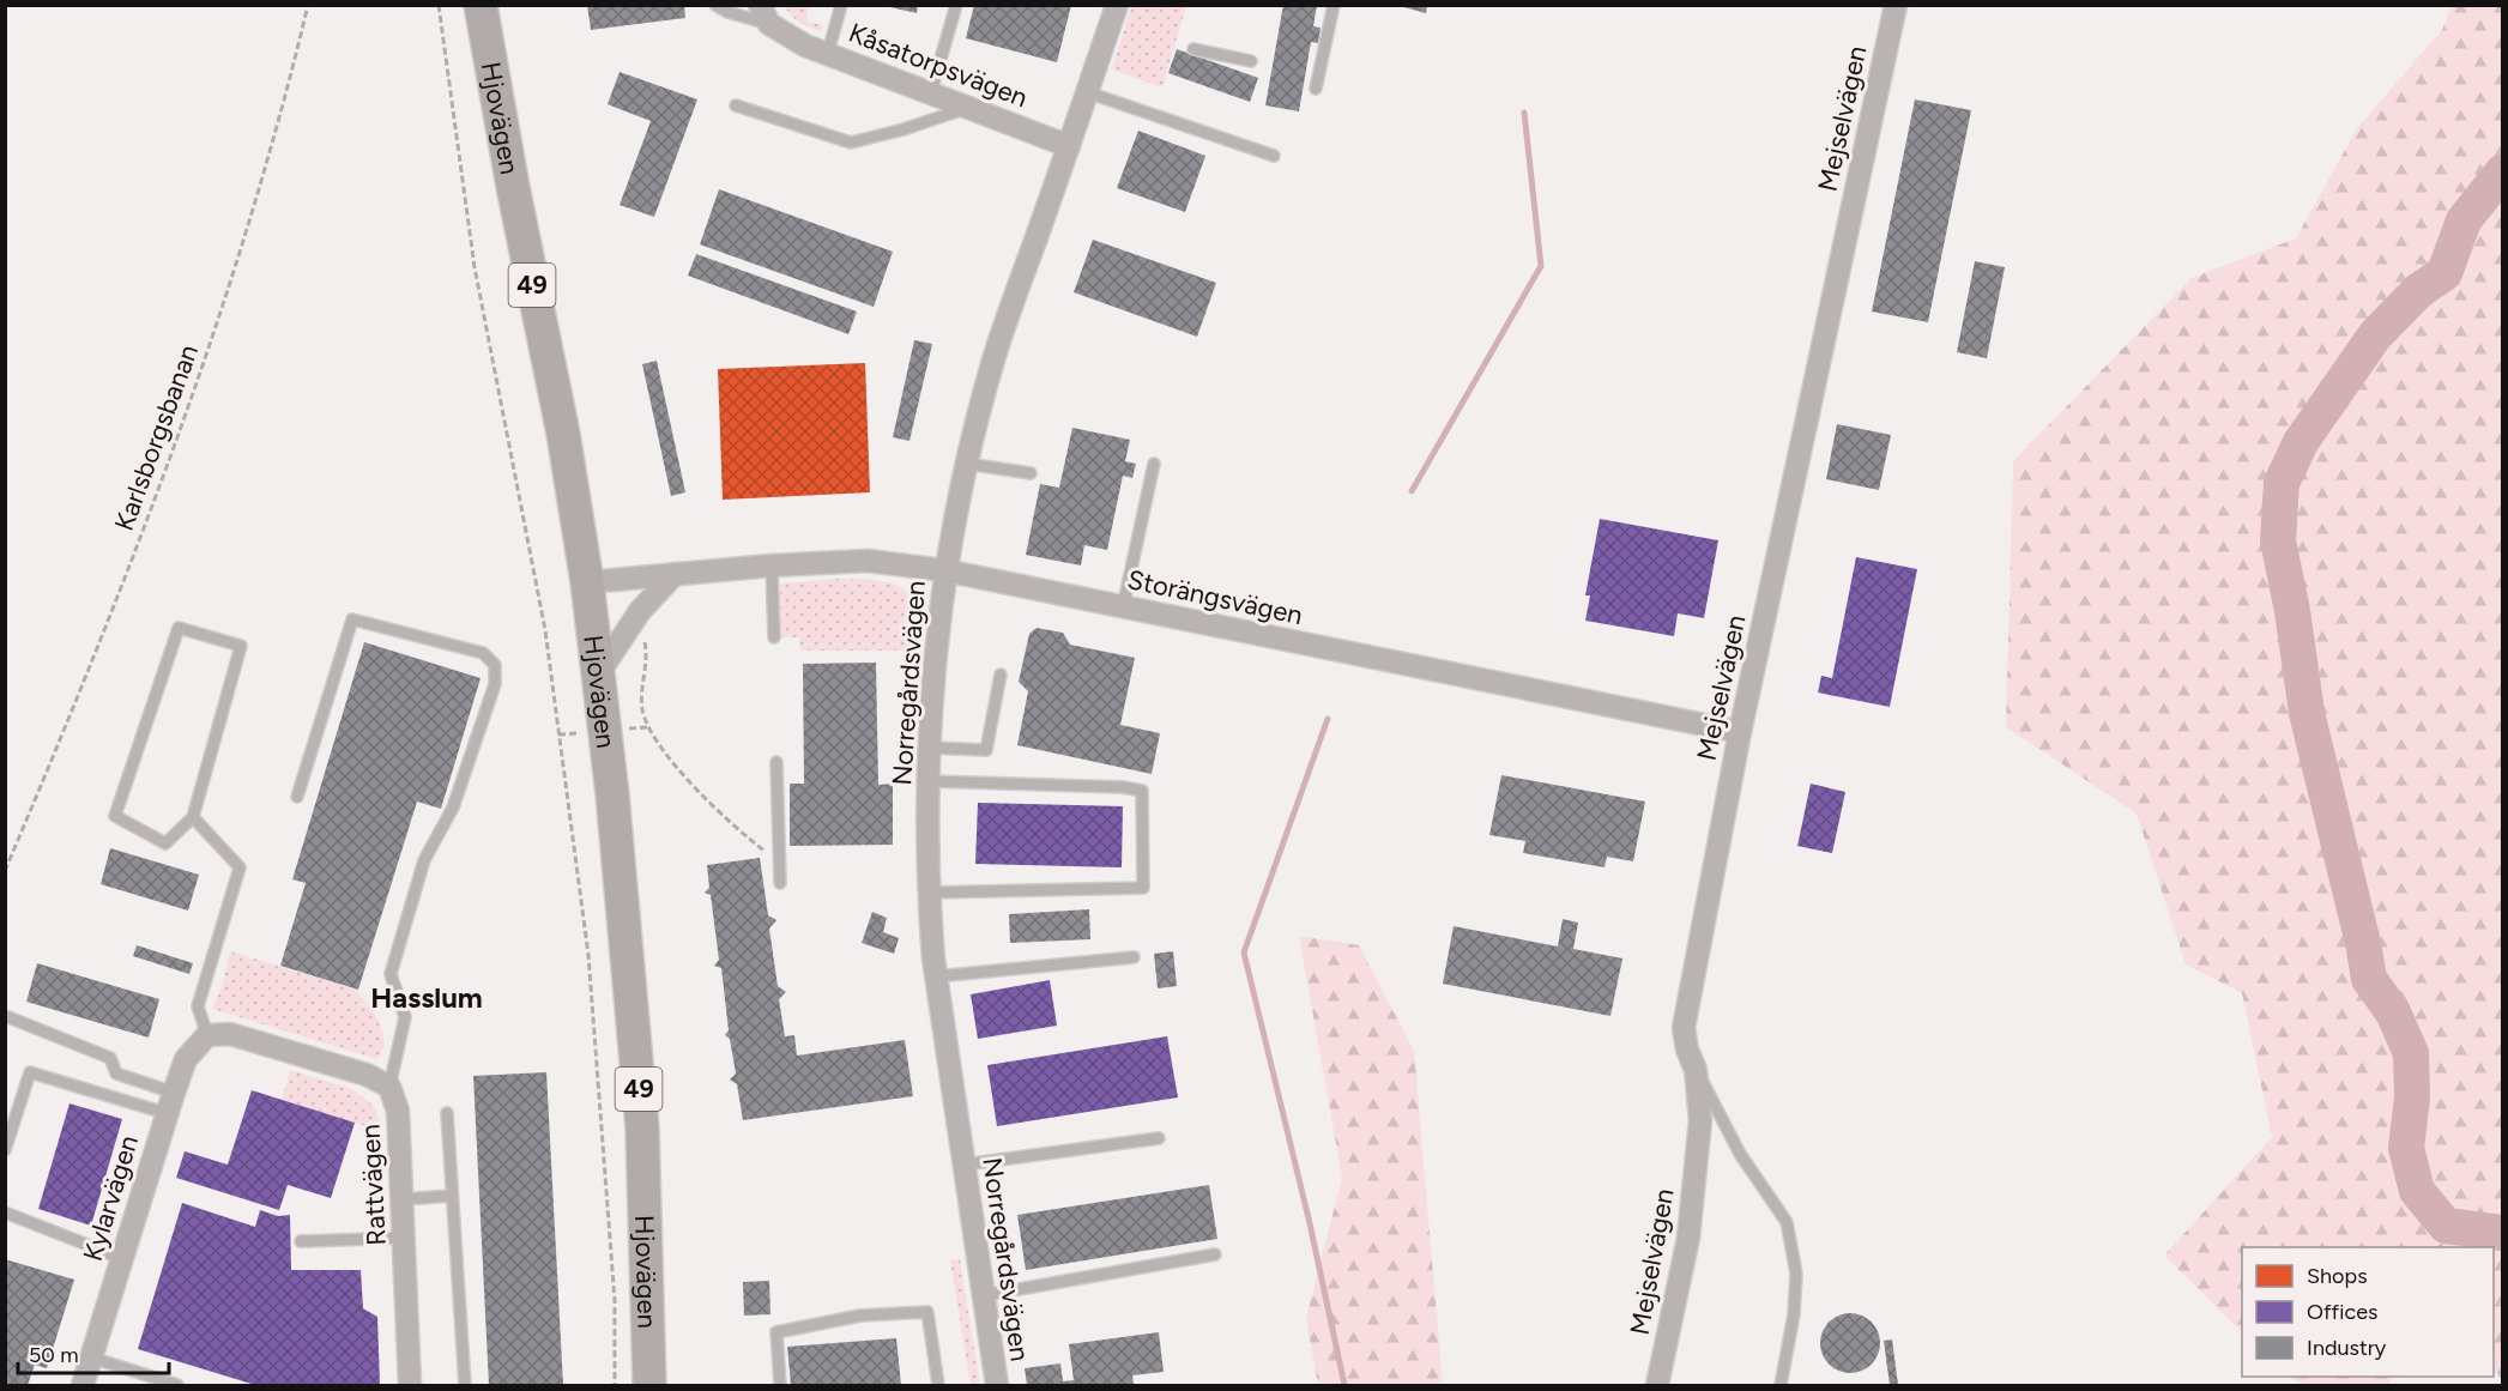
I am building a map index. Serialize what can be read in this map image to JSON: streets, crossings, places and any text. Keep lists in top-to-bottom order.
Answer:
{
  "streets": {
    "main road": ["Hjovägen", "49"],
    "street": [
      "Kåsatorpsvägen",
      "Mejselvägen",
      "Storängsvägen",
      "Norregårdsvägen",
      "Rattvägen",
      "Kylarvägen"
    ],
    "path": ["Karlsborgsbanan"]
  },
  "crossings": [
    ["Kåsatorpsvägen", "Norregårdsvägen"],
    ["Hjovägen", "Storängsvägen"],
    ["Mejselvägen", "Storängsvägen"],
    ["Storängsvägen", "Norregårdsvägen"],
    ["Rattvägen", "Kylarvägen"]
  ],
  "districts": ["Hasslum"],
  "legend": ["Shops", "Offices", "Industry"],
  "scale_bar": "50 m"
}
